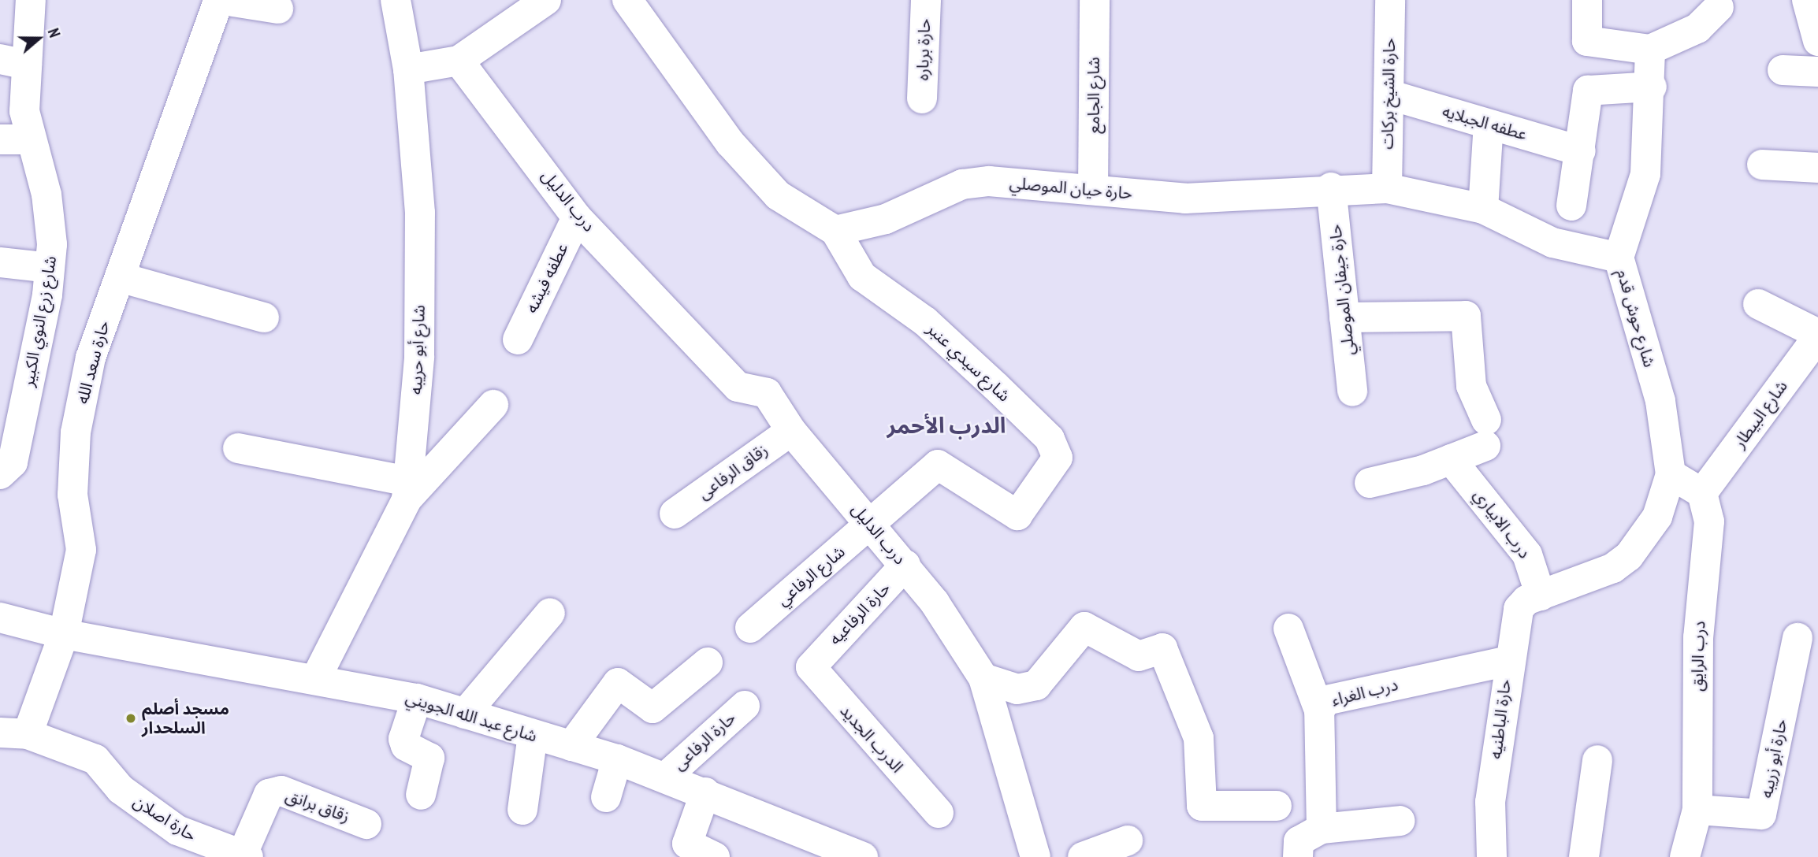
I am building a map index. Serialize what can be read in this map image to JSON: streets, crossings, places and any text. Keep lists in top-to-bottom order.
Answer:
{
  "streets": {
    "street": [
      "حارة برباره",
      "حارة الشيخ بركات",
      "شارع الجامع",
      "عطفه الجبلايه",
      "حارة حيان الموصلي",
      "درب الدليل",
      "عطفه فيشه",
      "حارة جيفان الموصلي",
      "شارع حوش قدم",
      "شارع زرع النوي الكبير",
      "شارع أبو حريبه",
      "حارة سعد الله",
      "شارع سيدي عنبر",
      "شارع البيطار",
      "زقاق الرفاعى",
      "درب الابياري",
      "شارع الرفاعي",
      "حارة الرفاعيه",
      "درب الرايق",
      "درب الغراء",
      "شارع عبد الله الجويني",
      "حارة الباطنيه",
      "الدرب الجديد",
      "حارة الرفاعى",
      "حارة أبو زريبه",
      "زقاق برانق",
      "حارة اصلان"
    ]
  },
  "crossings": [
    ["حارة الشيخ بركات", "عطفه الجبلايه"],
    ["حارة الشيخ بركات", "حارة حيان الموصلي"],
    ["شارع الجامع", "حارة حيان الموصلي"],
    ["حارة حيان الموصلي", "حارة جيفان الموصلي"],
    ["حارة حيان الموصلي", "شارع حوش قدم"],
    ["حارة حيان الموصلي", "شارع سيدي عنبر"],
    ["درب الدليل", "عطفه فيشه"],
    ["درب الدليل", "شارع سيدي عنبر"],
    ["درب الدليل", "زقاق الرفاعى"],
    ["درب الدليل", "شارع الرفاعي"],
    ["درب الدليل", "حارة الرفاعيه"],
    ["شارع حوش قدم", "درب الابياري"],
    ["شارع حوش قدم", "حارة الباطنيه"],
    ["شارع أبو حريبه", "شارع عبد الله الجويني"],
    ["حارة سعد الله", "شارع عبد الله الجويني"],
    ["حارة سعد الله", "حارة اصلان"],
    ["شارع سيدي عنبر", "شارع الرفاعي"],
    ["شارع البيطار", "درب الرايق"],
    ["درب الابياري", "حارة الباطنيه"],
    ["حارة الرفاعيه", "الدرب الجديد"],
    ["درب الرايق", "حارة أبو زريبه"],
    ["درب الغراء", "حارة الباطنيه"],
    ["شارع عبد الله الجويني", "حارة الرفاعى"],
    ["زقاق برانق", "حارة اصلان"]
  ],
  "districts": ["الدرب الأحمر"],
  "places": ["مسجد أصلم السلحدار"],
  "north": "right"
}
